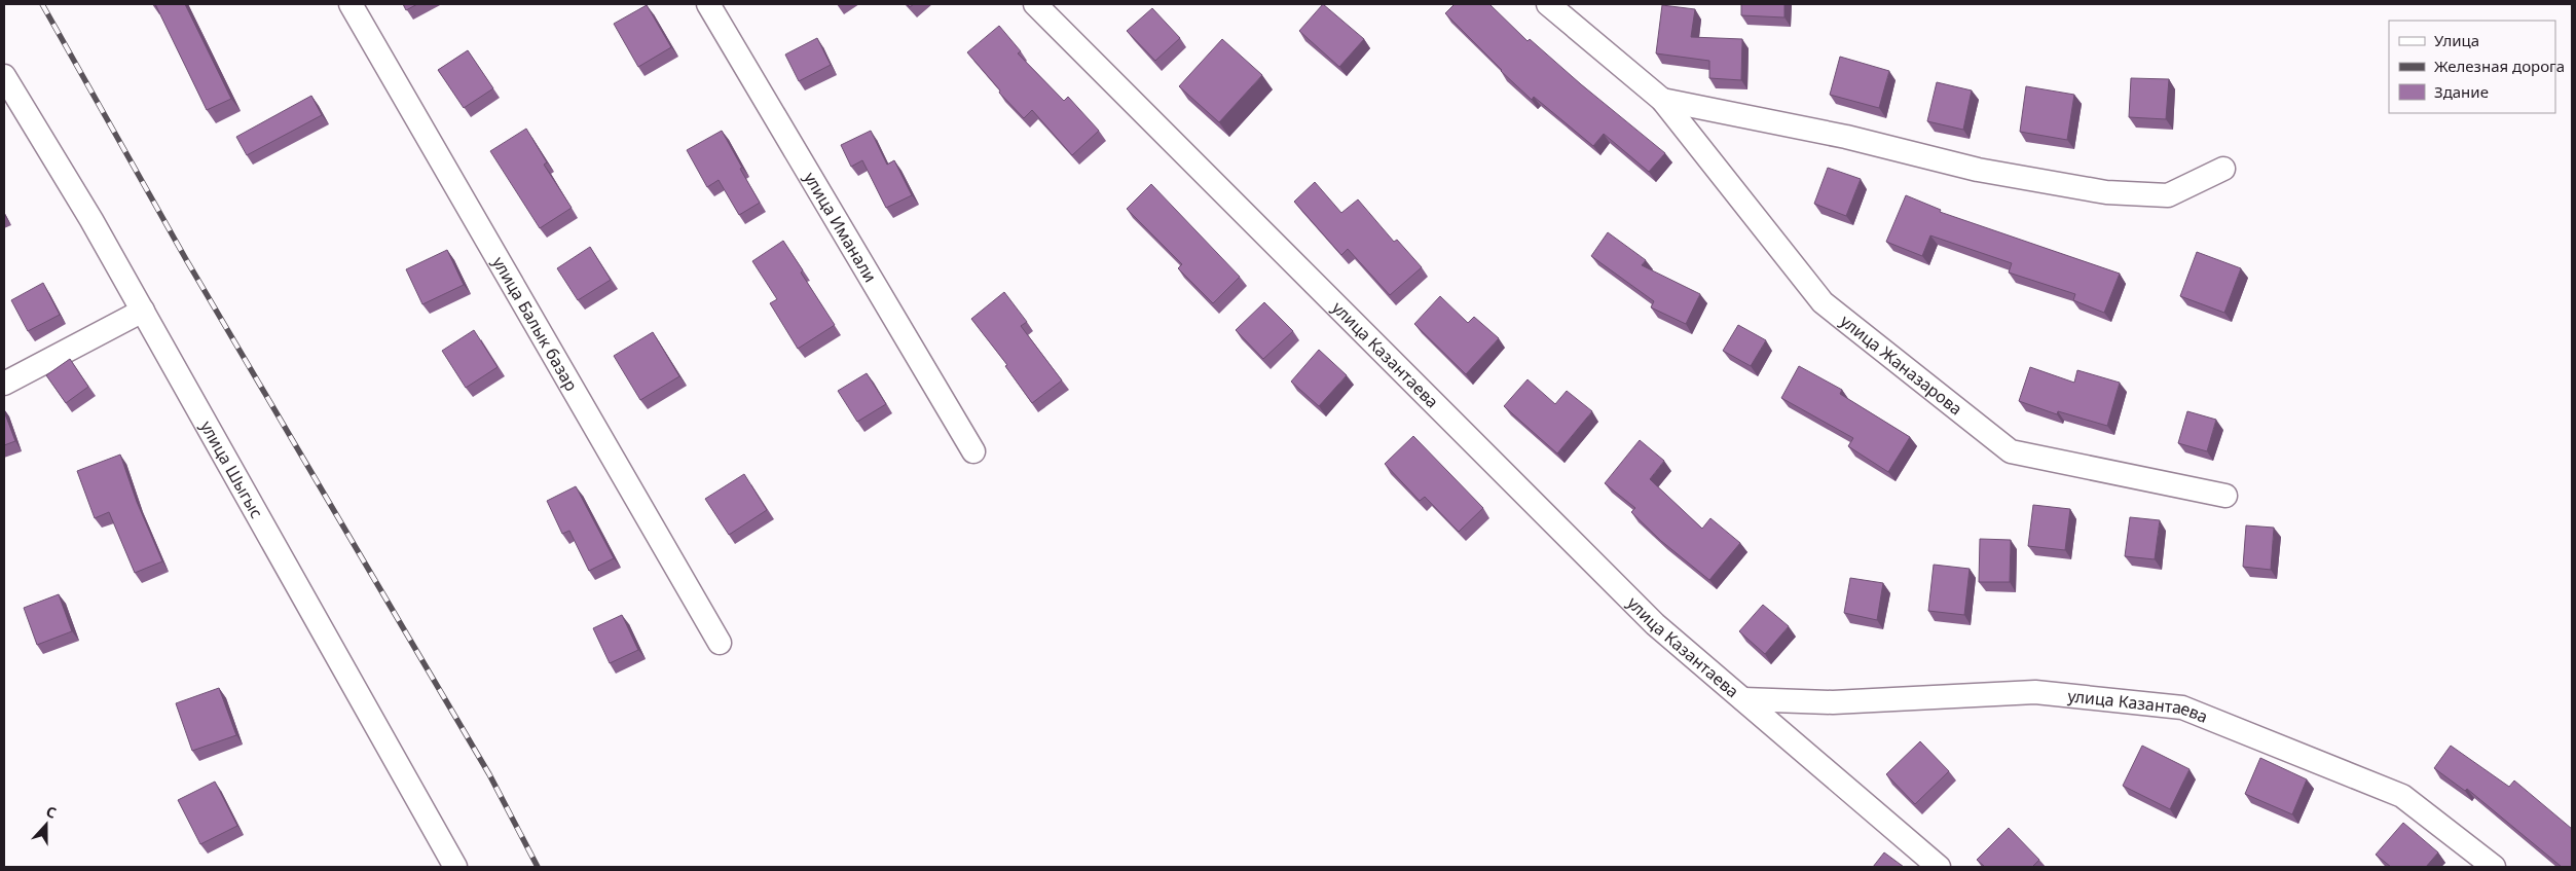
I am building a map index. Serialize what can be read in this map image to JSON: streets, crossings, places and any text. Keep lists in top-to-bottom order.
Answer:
{
  "streets": {
    "street": [
      "улица Иманали",
      "улица Балык базар",
      "улица Казантаева",
      "улица Жаназарова",
      "улица Шыгыс"
    ]
  },
  "legend": ["Улица", "Железная дорога", "Здание"],
  "north": "top"
}
